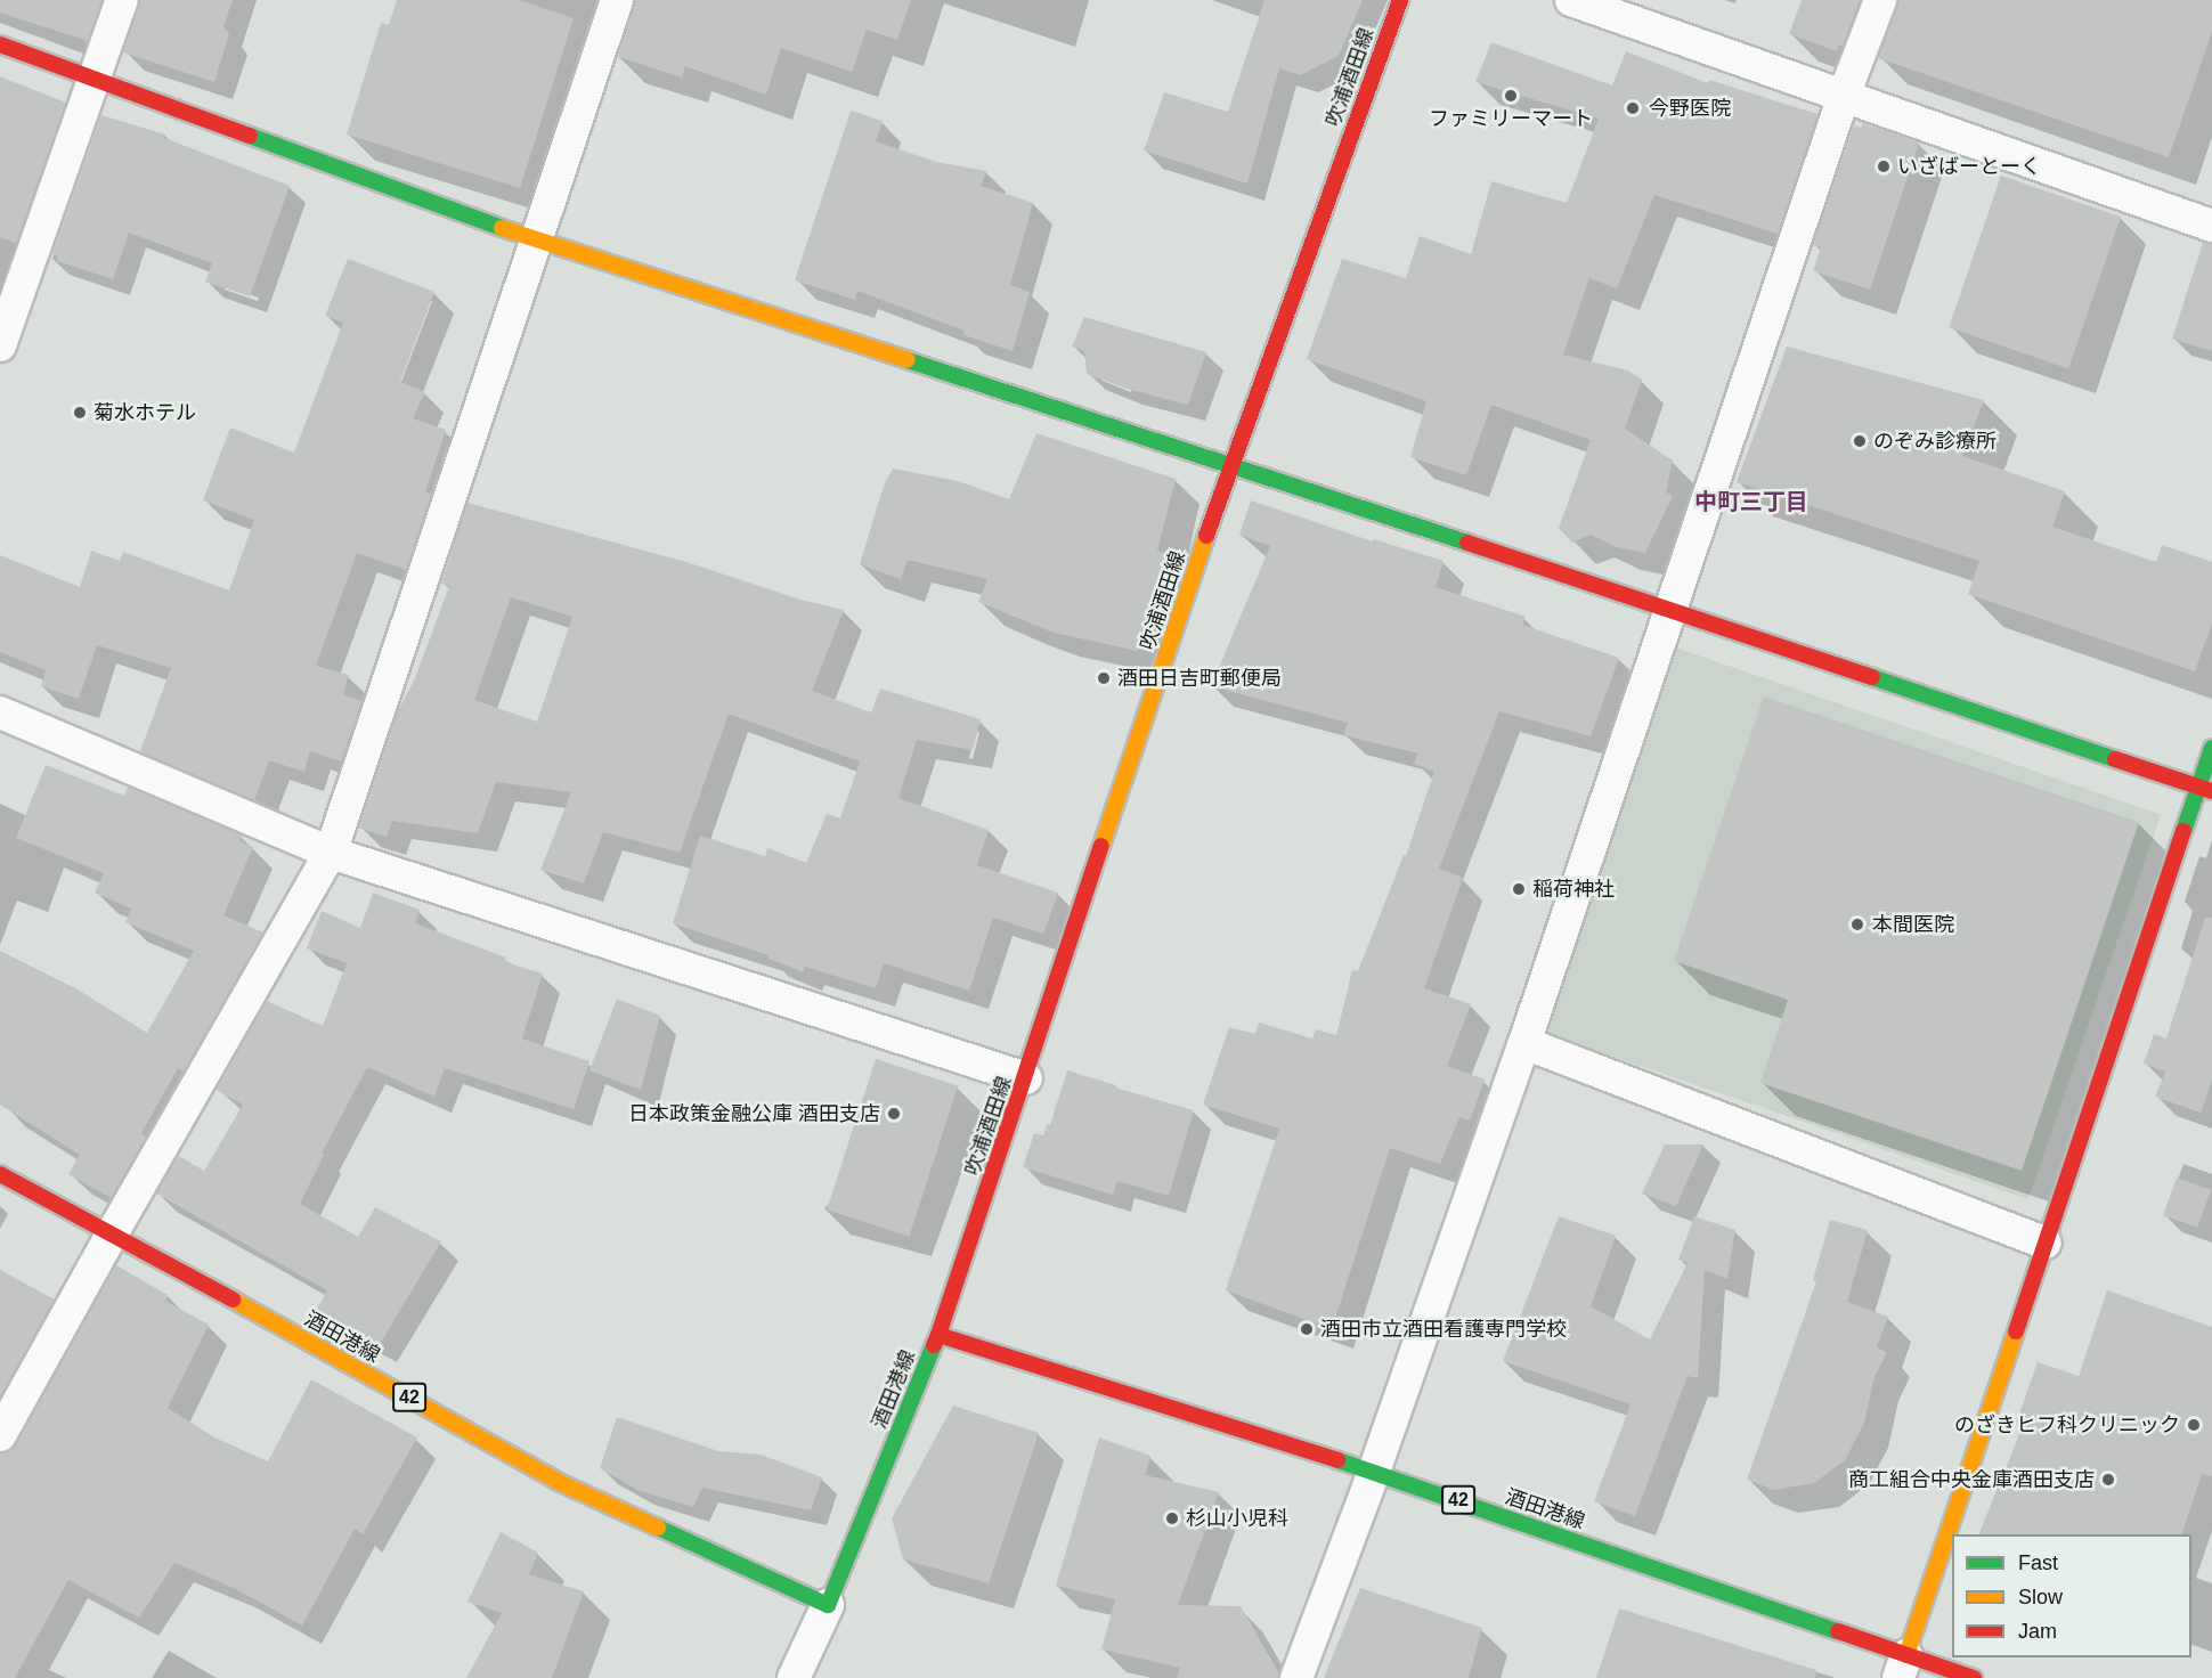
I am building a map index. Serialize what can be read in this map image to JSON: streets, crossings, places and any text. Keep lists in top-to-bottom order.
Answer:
{
  "streets": {
    "main road": ["吹浦酒田線", "酒田港線", "42"]
  },
  "crossings": [
    ["吹浦酒田線", "酒田港線"]
  ],
  "districts": ["中町三丁目"],
  "places": [
    "ファミリーマート",
    "今野医院",
    "いざばーとーく",
    "菊水ホテル",
    "のぞみ診療所",
    "酒田日吉町郵便局",
    "稲荷神社",
    "本間医院",
    "日本政策金融公庫 酒田支店",
    "酒田市立酒田看護専門学校",
    "のざきヒフ科クリニック",
    "商工組合中央金庫酒田支店",
    "杉山小児科"
  ],
  "legend": ["Fast", "Slow", "Jam"]
}
